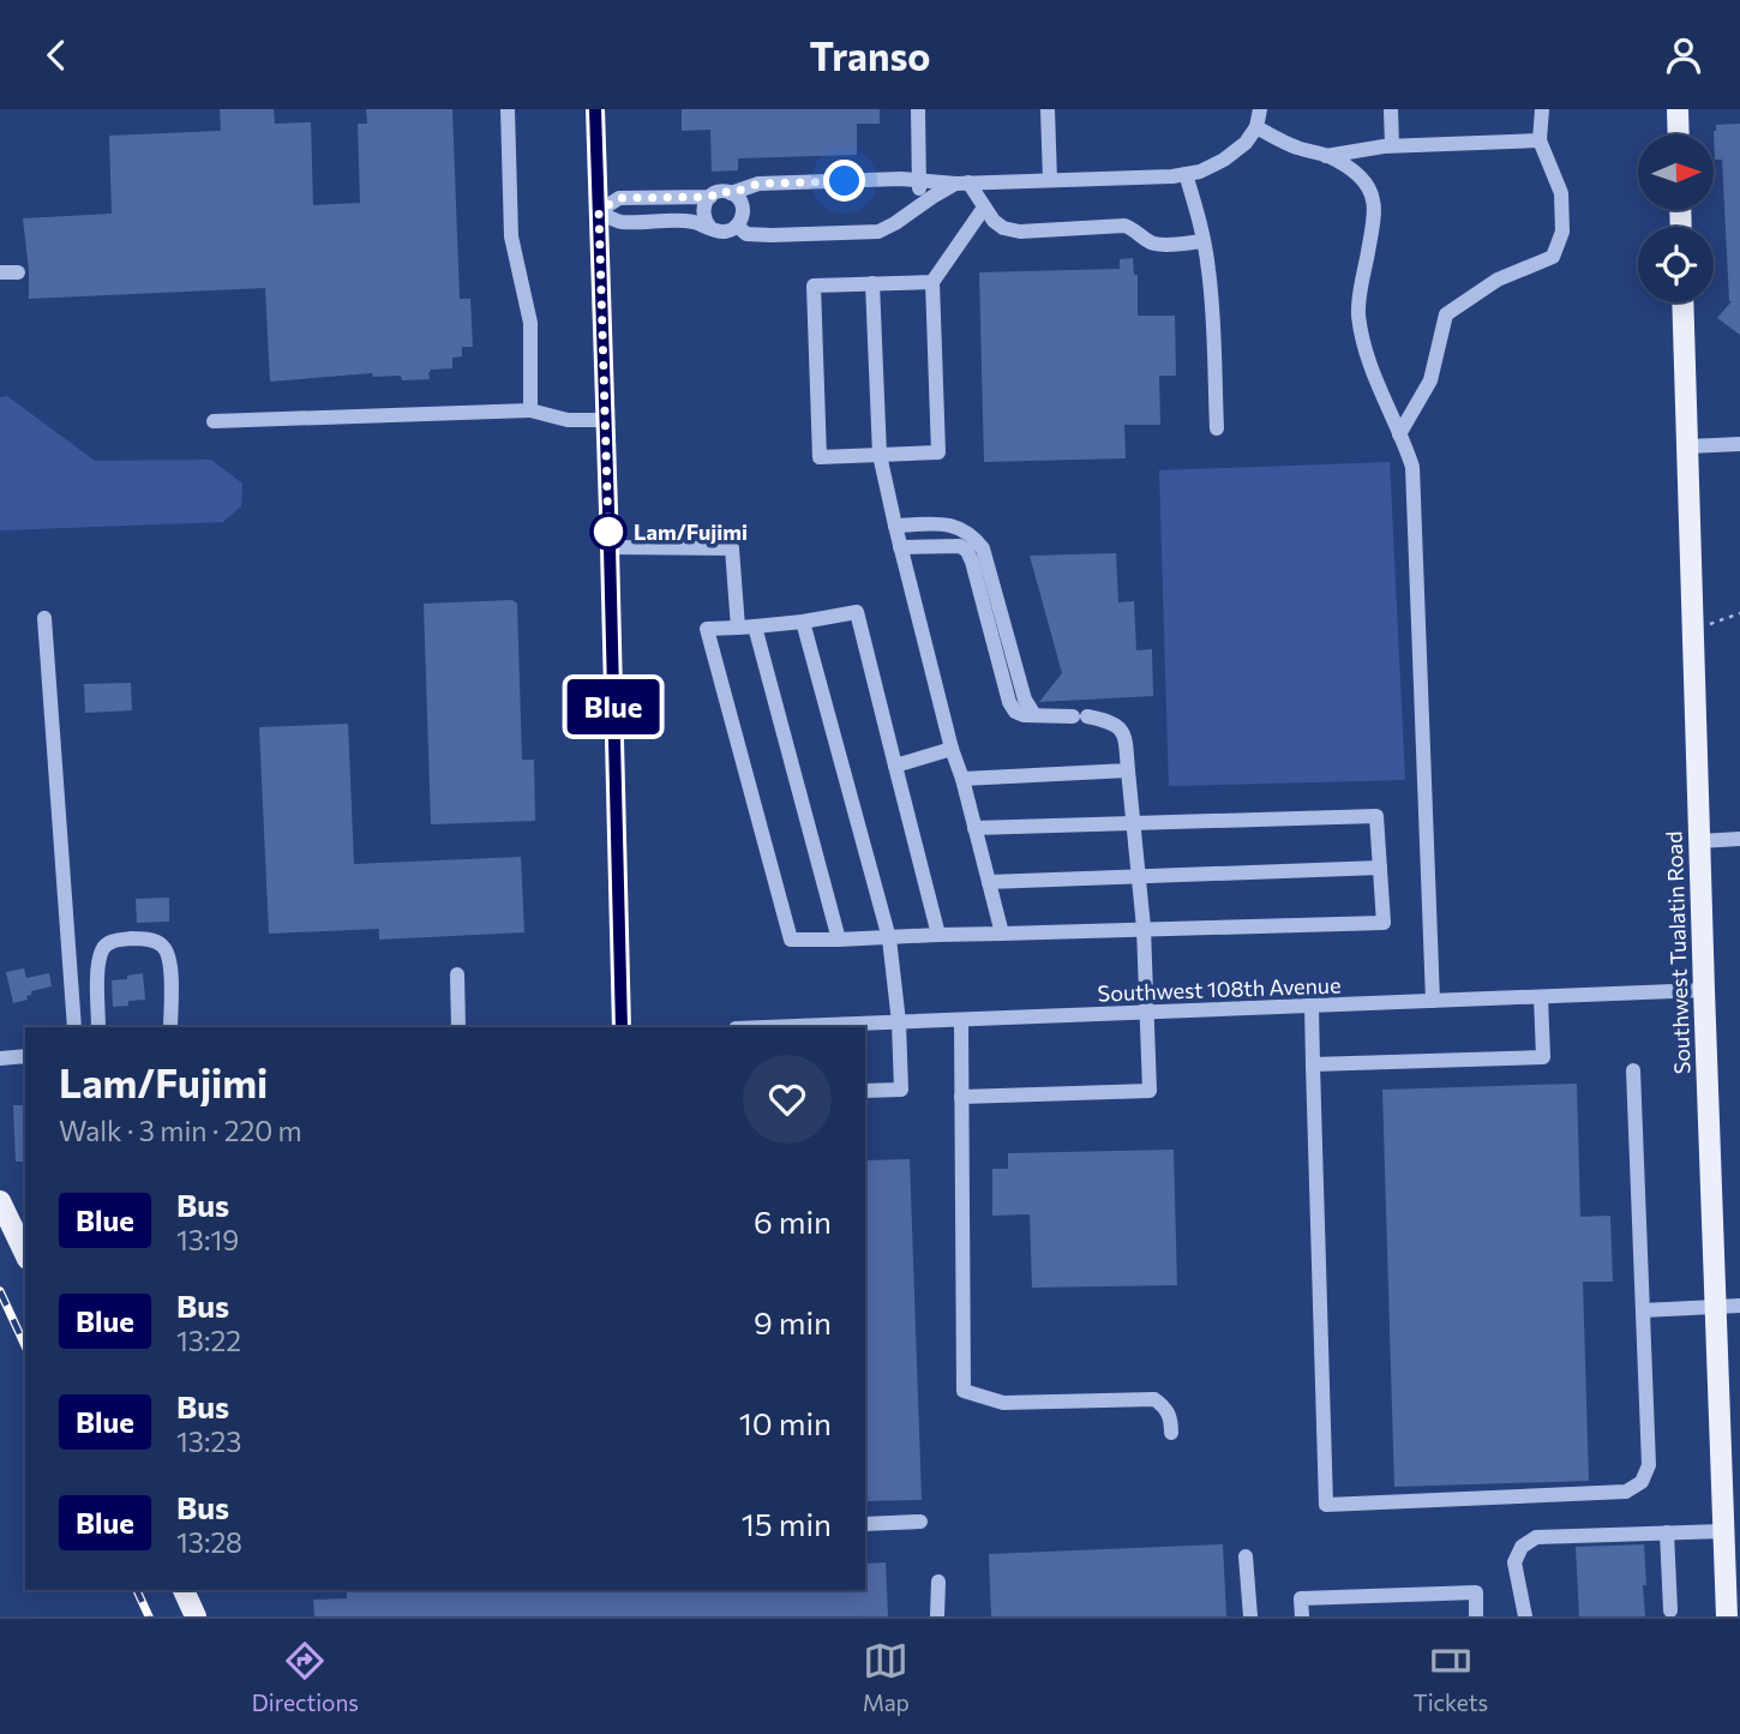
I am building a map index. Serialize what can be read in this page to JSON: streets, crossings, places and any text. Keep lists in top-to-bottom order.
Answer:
{
  "streets": {
    "main road": ["Southwest Tualatin Road"],
    "street": ["Southwest 108th Avenue"]
  },
  "crossings": [
    ["Southwest Tualatin Road", "Southwest 108th Avenue"]
  ],
  "places": ["Lam/Fujimi"],
  "lines": ["bus line Blue"],
  "north": "right",
  "page": {
    "header": "Transo",
    "on_map": "Blue",
    "heading": ["Lam/Fujimi", "Walk · 3 min · 220 m"],
    "list": [
      {
        "mark": "Blue",
        "name": "Bus",
        "note": "13:19",
        "value": "6 min"
      },
      {
        "mark": "Blue",
        "name": "Bus",
        "note": "13:22",
        "value": "9 min"
      },
      {
        "mark": "Blue",
        "name": "Bus",
        "note": "13:23",
        "value": "10 min"
      },
      {
        "mark": "Blue",
        "name": "Bus",
        "note": "13:28",
        "value": "15 min"
      }
    ],
    "tabs": ["Directions", "Map", "Tickets"]
  }
}
